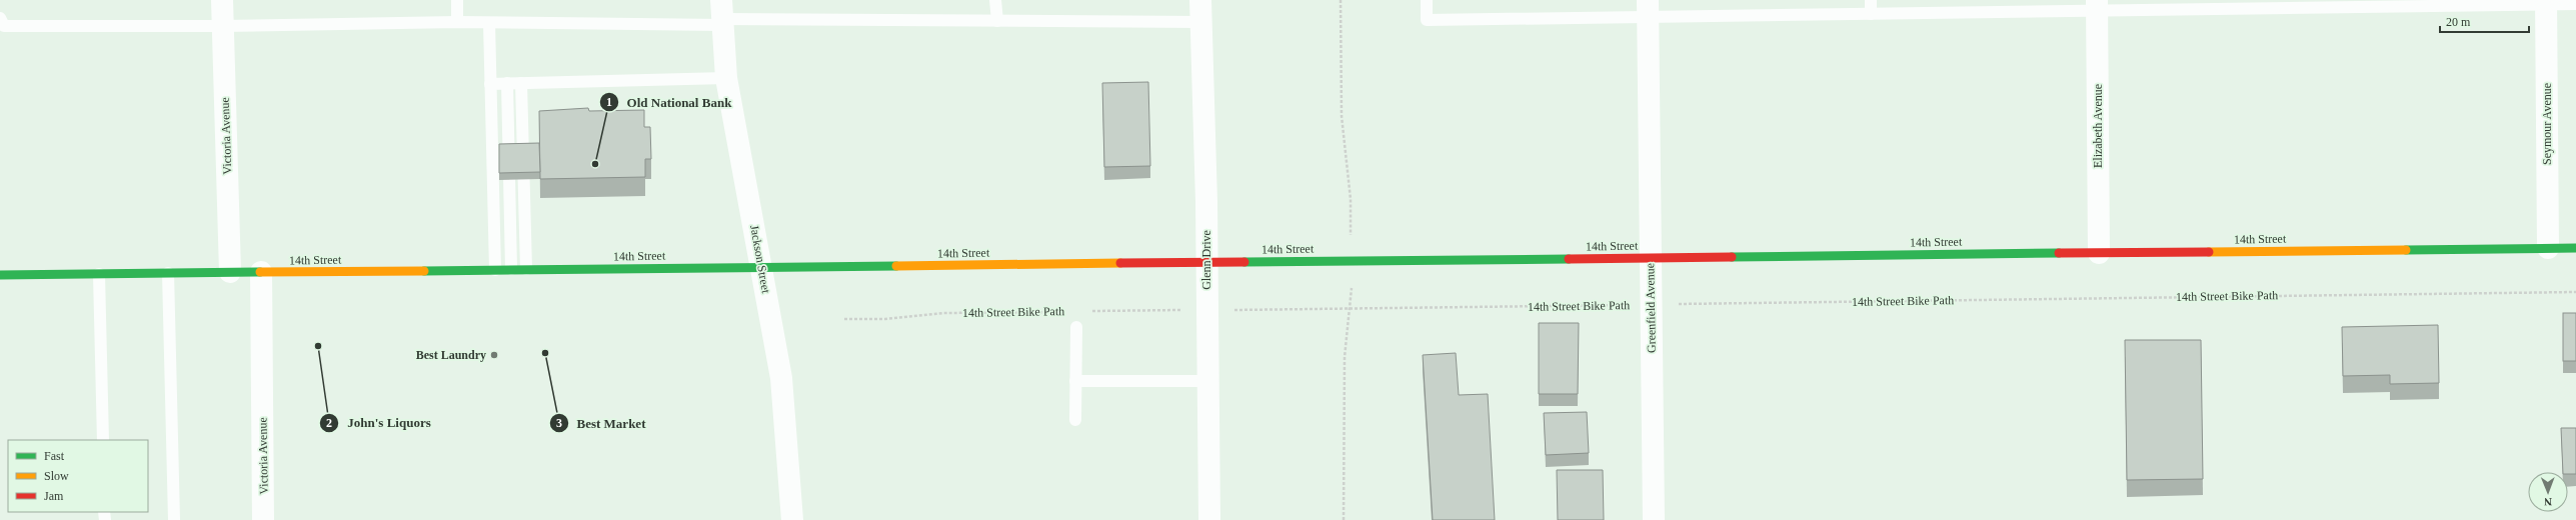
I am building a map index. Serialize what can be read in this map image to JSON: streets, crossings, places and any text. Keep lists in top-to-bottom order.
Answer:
{
  "streets": {
    "street": [
      "Seymour Avenue",
      "Elizabeth Avenue",
      "Victoria Avenue",
      "14th Street",
      "Jackson Street",
      "Glenn Drive",
      "Greenfield Avenue"
    ],
    "path": ["14th Street Bike Path"]
  },
  "crossings": [
    ["Seymour Avenue", "14th Street"],
    ["Elizabeth Avenue", "14th Street"],
    ["Victoria Avenue", "14th Street"],
    ["14th Street", "Jackson Street"],
    ["14th Street", "Glenn Drive"],
    ["14th Street", "Greenfield Avenue"],
    ["14th Street Bike Path", "Greenfield Avenue"]
  ],
  "places": [
    "Old National Bank",
    "John's Liquors",
    "Best Market",
    "Best Laundry"
  ],
  "legend": ["Fast", "Slow", "Jam"],
  "scale_bar": "20 m",
  "north": "bottom"
}
